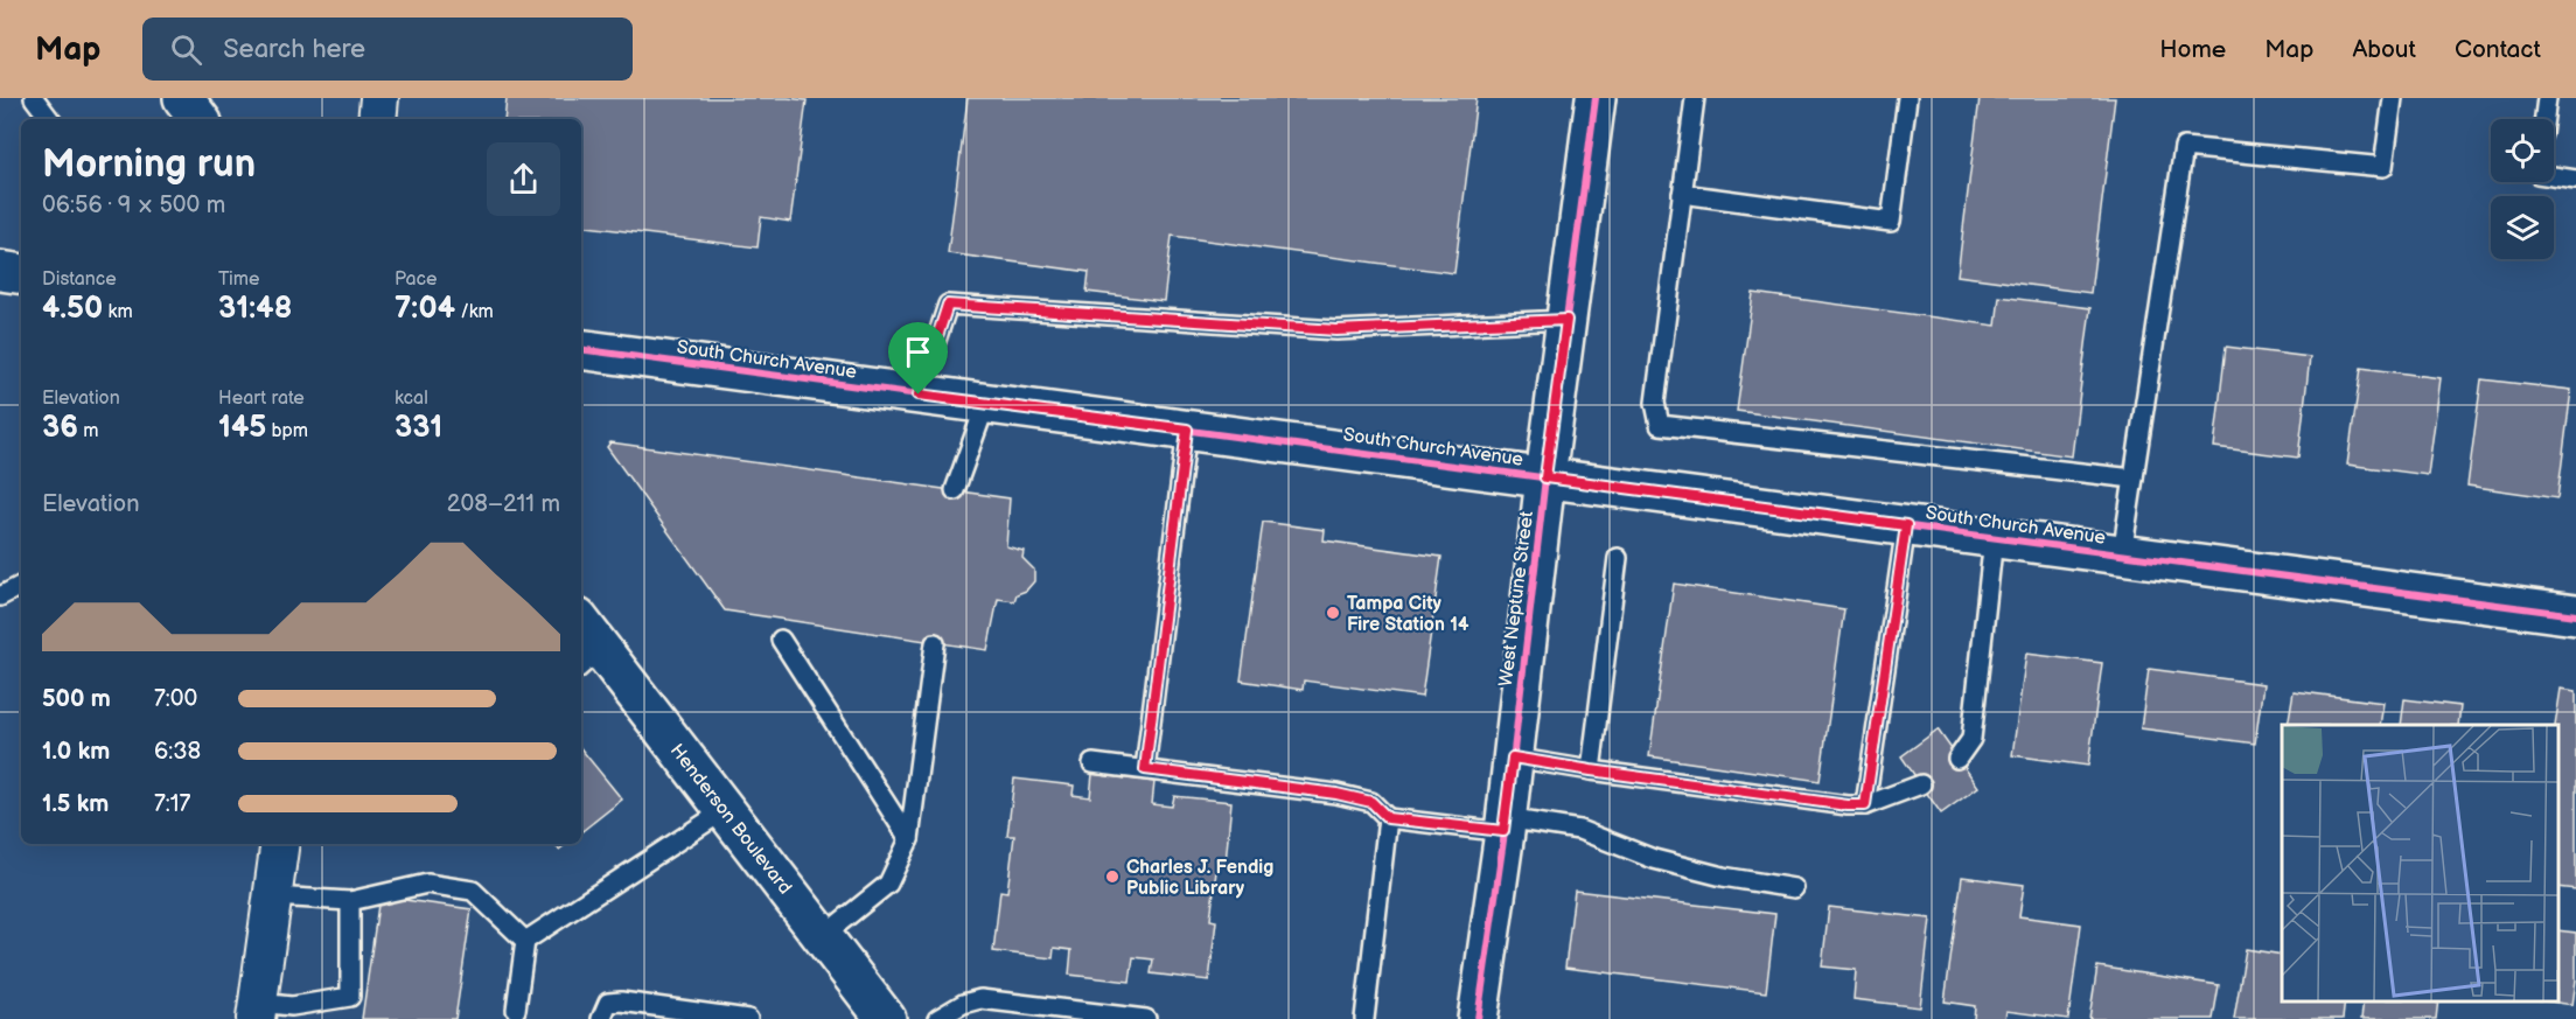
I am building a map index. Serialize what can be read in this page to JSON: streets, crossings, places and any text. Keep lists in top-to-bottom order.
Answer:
{
  "streets": {
    "street": ["South Church Avenue", "West Neptune Street", "Henderson Boulevard"]
  },
  "crossings": [
    ["South Church Avenue", "West Neptune Street"]
  ],
  "places": ["Tampa City Fire Station 14", "Charles J. Fendig Public Library"],
  "page": {
    "header": "Map",
    "search": "Search here",
    "nav": [
      "Home",
      "Map",
      "About",
      "Contact"
    ],
    "heading": ["Morning run", "06:56 · 9 × 500 m"],
    "stats": [
      ["Distance", "4.50 km"],
      ["Time", "31:48"],
      ["Pace", "7:04 /km"],
      ["Elevation", "36 m"],
      ["Heart rate", "145 bpm"],
      ["kcal", "331"]
    ],
    "chart": ["Elevation", "208–211 m"],
    "list": [
      {
        "name": "500 m",
        "note": "7:00"
      },
      {
        "name": "1.0 km",
        "note": "6:38"
      },
      {
        "name": "1.5 km",
        "note": "7:17"
      }
    ]
  }
}
